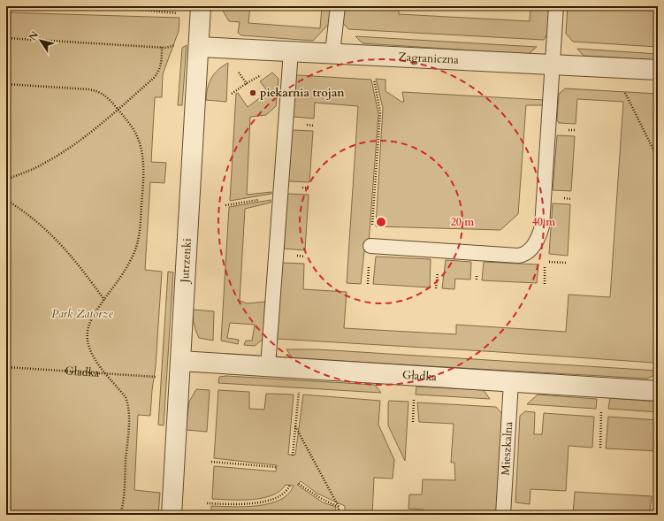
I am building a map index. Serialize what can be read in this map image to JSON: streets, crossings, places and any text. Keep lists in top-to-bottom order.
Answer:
{
  "streets": {
    "street": ["Zagraniczna", "Jutrzenki", "Gładka"],
    "lane": ["Mieszkalna"]
  },
  "crossings": [
    ["Zagraniczna", "Jutrzenki"],
    ["Jutrzenki", "Gładka"],
    ["Gładka", "Mieszkalna"]
  ],
  "parks": ["Park Zatorze"],
  "places": ["piekarnia trojan"],
  "north": "top left",
  "rings": ["20 m", "40 m"]
}
